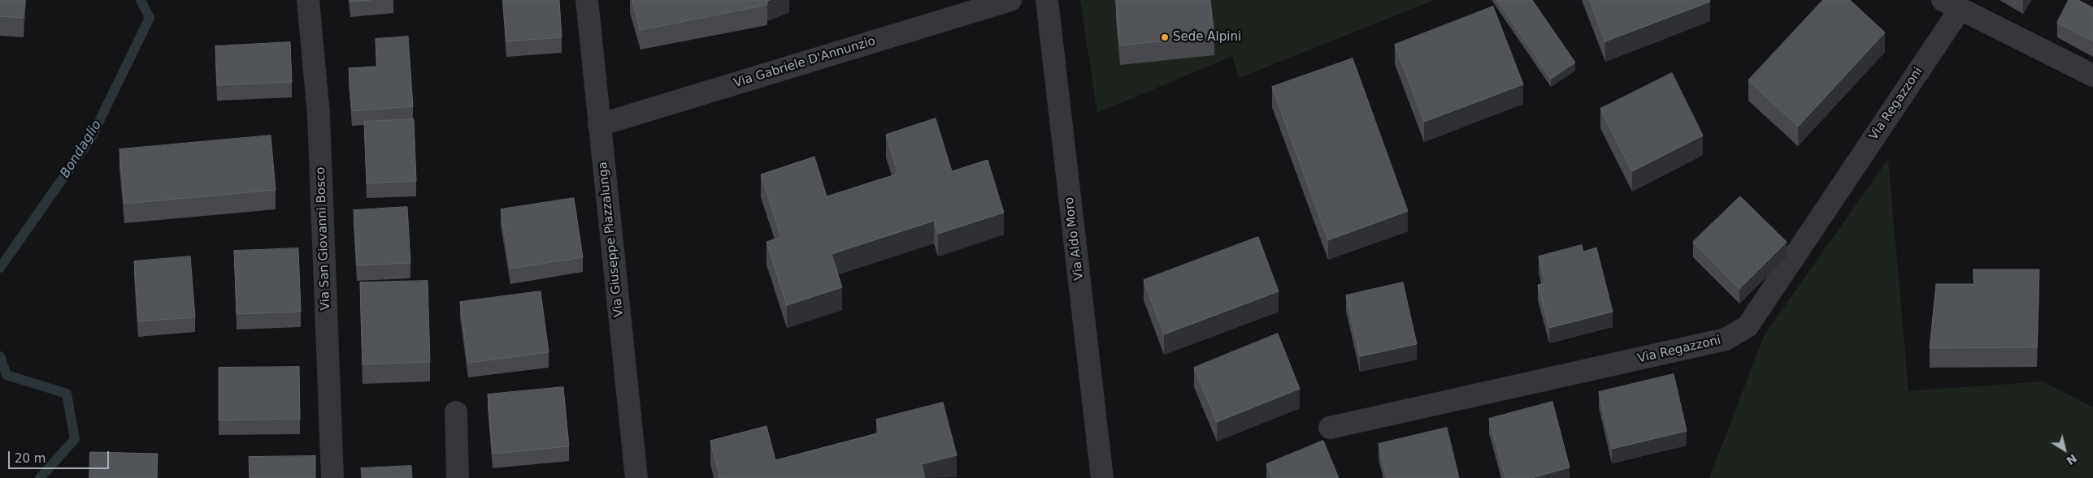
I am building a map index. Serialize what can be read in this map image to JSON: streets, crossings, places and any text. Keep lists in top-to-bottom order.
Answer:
{
  "streets": {
    "street": [
      "Via Gabriele D'Annunzio",
      "Via Regazzoni",
      "Via San Giovanni Bosco",
      "Via Aldo Moro",
      "Via Giuseppe Piazzalunga"
    ]
  },
  "crossings": [
    ["Via Gabriele D'Annunzio", "Via Giuseppe Piazzalunga"]
  ],
  "water": ["Bondaglio"],
  "places": ["Sede Alpini"],
  "scale_bar": "20 m",
  "north": "bottom right"
}
